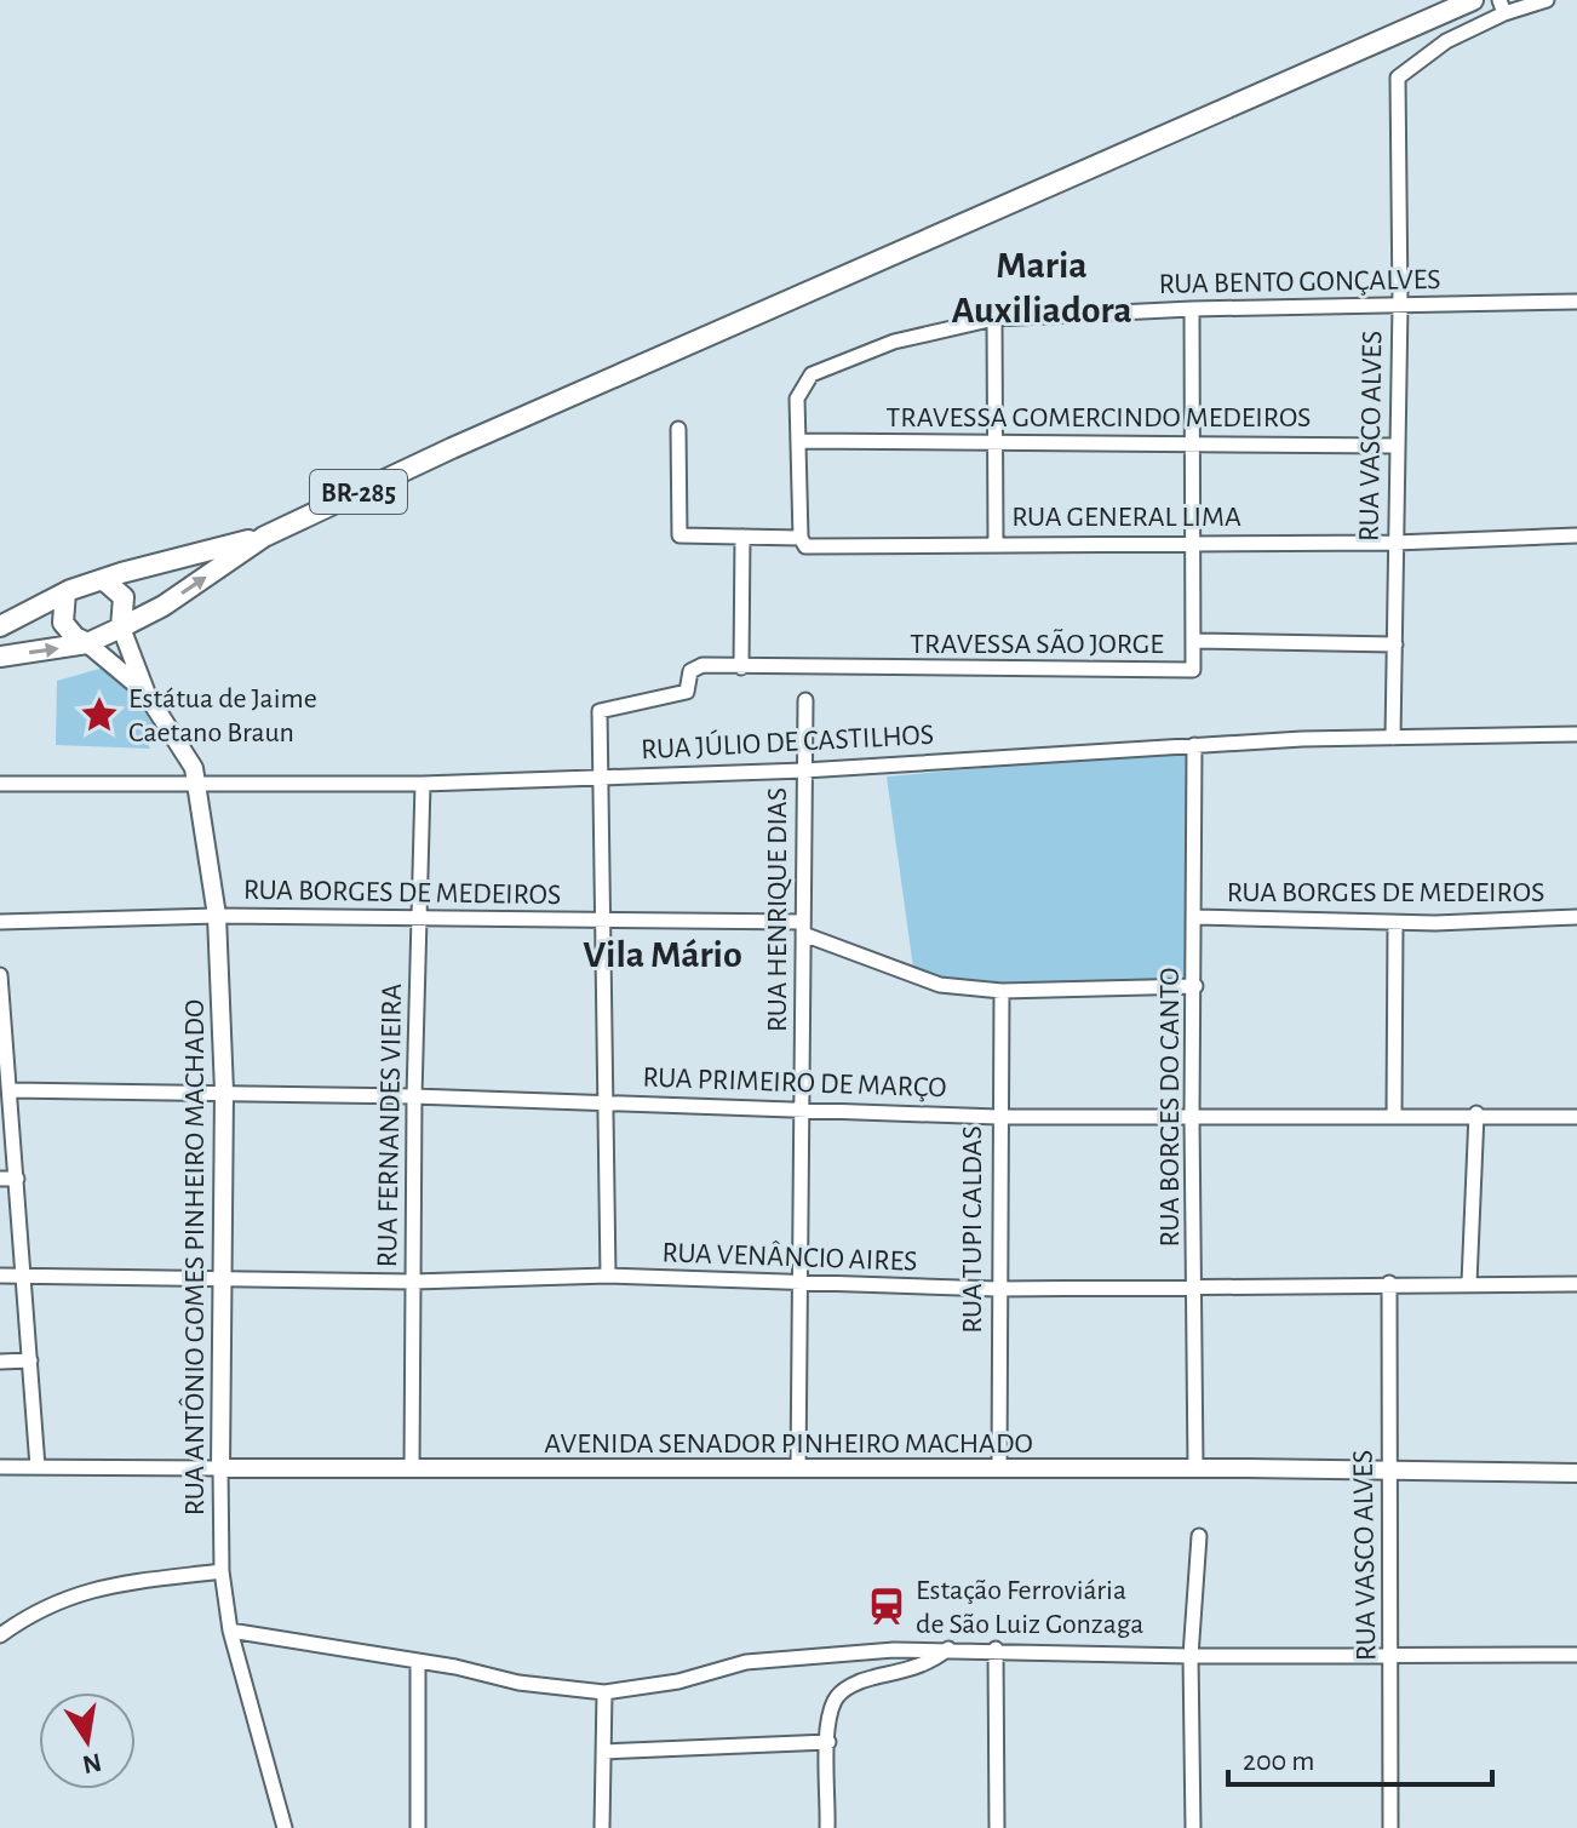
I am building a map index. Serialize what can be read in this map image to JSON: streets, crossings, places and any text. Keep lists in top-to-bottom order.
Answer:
{
  "streets": {
    "highway": ["BR-285"],
    "main road": ["RUA ANTÔNIO GOMES PINHEIRO MACHADO", "AVENIDA SENADOR PINHEIRO MACHADO"],
    "street": [
      "RUA BENTO GONÇALVES",
      "TRAVESSA GOMERCINDO MEDEIROS",
      "RUA VASCO ALVES",
      "RUA GENERAL LIMA",
      "TRAVESSA SÃO JORGE",
      "RUA JÚLIO DE CASTILHOS",
      "RUA BORGES DE MEDEIROS",
      "RUA HENRIQUE DIAS",
      "RUA PRIMEIRO DE MARÇO",
      "RUA BORGES DO CANTO",
      "RUA FERNANDES VIEIRA",
      "RUA TUPI CALDAS",
      "RUA VENÂNCIO AIRES"
    ]
  },
  "crossings": [
    ["RUA BENTO GONÇALVES", "TRAVESSA GOMERCINDO MEDEIROS"],
    ["RUA BENTO GONÇALVES", "RUA VASCO ALVES"],
    ["TRAVESSA GOMERCINDO MEDEIROS", "RUA VASCO ALVES"],
    ["RUA VASCO ALVES", "RUA GENERAL LIMA"],
    ["RUA VASCO ALVES", "RUA JÚLIO DE CASTILHOS"],
    ["RUA VASCO ALVES", "RUA VENÂNCIO AIRES"],
    ["RUA VASCO ALVES", "AVENIDA SENADOR PINHEIRO MACHADO"],
    ["BR-285", "RUA ANTÔNIO GOMES PINHEIRO MACHADO"],
    ["TRAVESSA SÃO JORGE", "RUA JÚLIO DE CASTILHOS"],
    ["RUA JÚLIO DE CASTILHOS", "RUA HENRIQUE DIAS"],
    ["RUA JÚLIO DE CASTILHOS", "RUA BORGES DO CANTO"],
    ["RUA JÚLIO DE CASTILHOS", "RUA FERNANDES VIEIRA"],
    ["RUA JÚLIO DE CASTILHOS", "RUA ANTÔNIO GOMES PINHEIRO MACHADO"],
    ["RUA BORGES DE MEDEIROS", "RUA HENRIQUE DIAS"],
    ["RUA BORGES DE MEDEIROS", "RUA BORGES DO CANTO"],
    ["RUA BORGES DE MEDEIROS", "RUA FERNANDES VIEIRA"],
    ["RUA BORGES DE MEDEIROS", "RUA TUPI CALDAS"],
    ["RUA BORGES DE MEDEIROS", "RUA ANTÔNIO GOMES PINHEIRO MACHADO"],
    ["RUA HENRIQUE DIAS", "RUA PRIMEIRO DE MARÇO"],
    ["RUA HENRIQUE DIAS", "RUA VENÂNCIO AIRES"],
    ["RUA HENRIQUE DIAS", "AVENIDA SENADOR PINHEIRO MACHADO"],
    ["RUA PRIMEIRO DE MARÇO", "RUA BORGES DO CANTO"],
    ["RUA PRIMEIRO DE MARÇO", "RUA FERNANDES VIEIRA"],
    ["RUA PRIMEIRO DE MARÇO", "RUA TUPI CALDAS"],
    ["RUA PRIMEIRO DE MARÇO", "RUA ANTÔNIO GOMES PINHEIRO MACHADO"],
    ["RUA BORGES DO CANTO", "RUA VENÂNCIO AIRES"],
    ["RUA BORGES DO CANTO", "AVENIDA SENADOR PINHEIRO MACHADO"],
    ["RUA FERNANDES VIEIRA", "RUA VENÂNCIO AIRES"],
    ["RUA FERNANDES VIEIRA", "AVENIDA SENADOR PINHEIRO MACHADO"],
    ["RUA TUPI CALDAS", "RUA VENÂNCIO AIRES"],
    ["RUA TUPI CALDAS", "AVENIDA SENADOR PINHEIRO MACHADO"],
    ["RUA VENÂNCIO AIRES", "RUA ANTÔNIO GOMES PINHEIRO MACHADO"],
    ["RUA ANTÔNIO GOMES PINHEIRO MACHADO", "AVENIDA SENADOR PINHEIRO MACHADO"]
  ],
  "districts": ["Maria Auxiliadora", "Vila Mário"],
  "places": {
    "place": ["Estátua de Jaime Caetano Braun"],
    "station": ["Estação Ferroviária de São Luiz Gonzaga"]
  },
  "scale_bar": "200 m",
  "north": "bottom"
}
